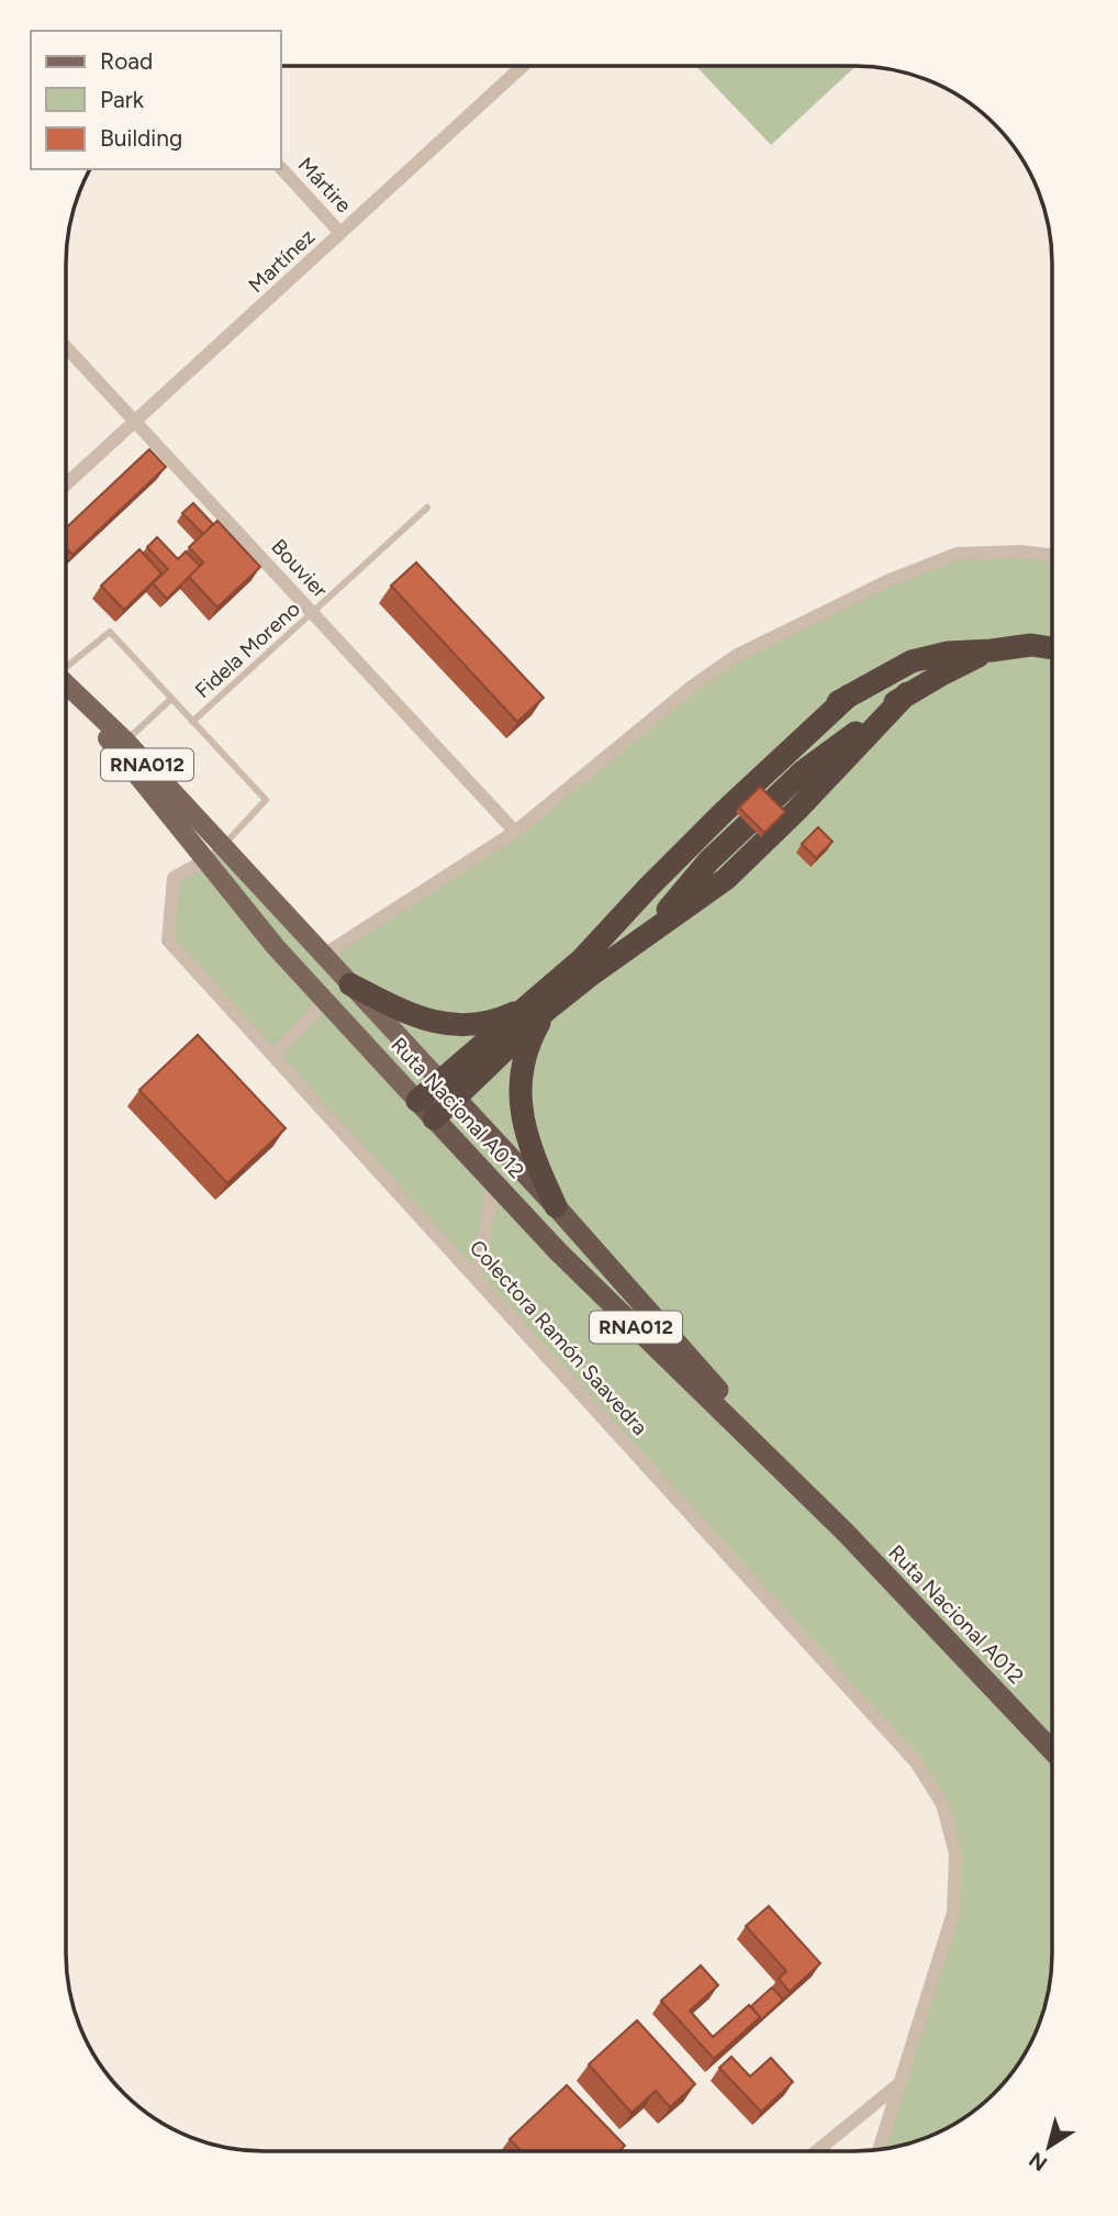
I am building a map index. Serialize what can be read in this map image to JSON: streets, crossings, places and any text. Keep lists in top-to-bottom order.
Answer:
{
  "streets": {
    "highway": ["RNA012", "Ruta Nacional A012"],
    "street": [
      "Mártire",
      "Martínez",
      "Bouvier",
      "Colectora Ramón Saavedra"
    ],
    "lane": ["Fidela Moreno"]
  },
  "crossings": [
    ["Mártire", "Martínez"],
    ["Martínez", "Bouvier"],
    ["Bouvier", "Fidela Moreno"],
    ["RNA012", "Ruta Nacional A012"],
    ["Ruta Nacional A012", "Colectora Ramón Saavedra"]
  ],
  "legend": ["Road", "Park", "Building"],
  "north": "bottom left"
}
